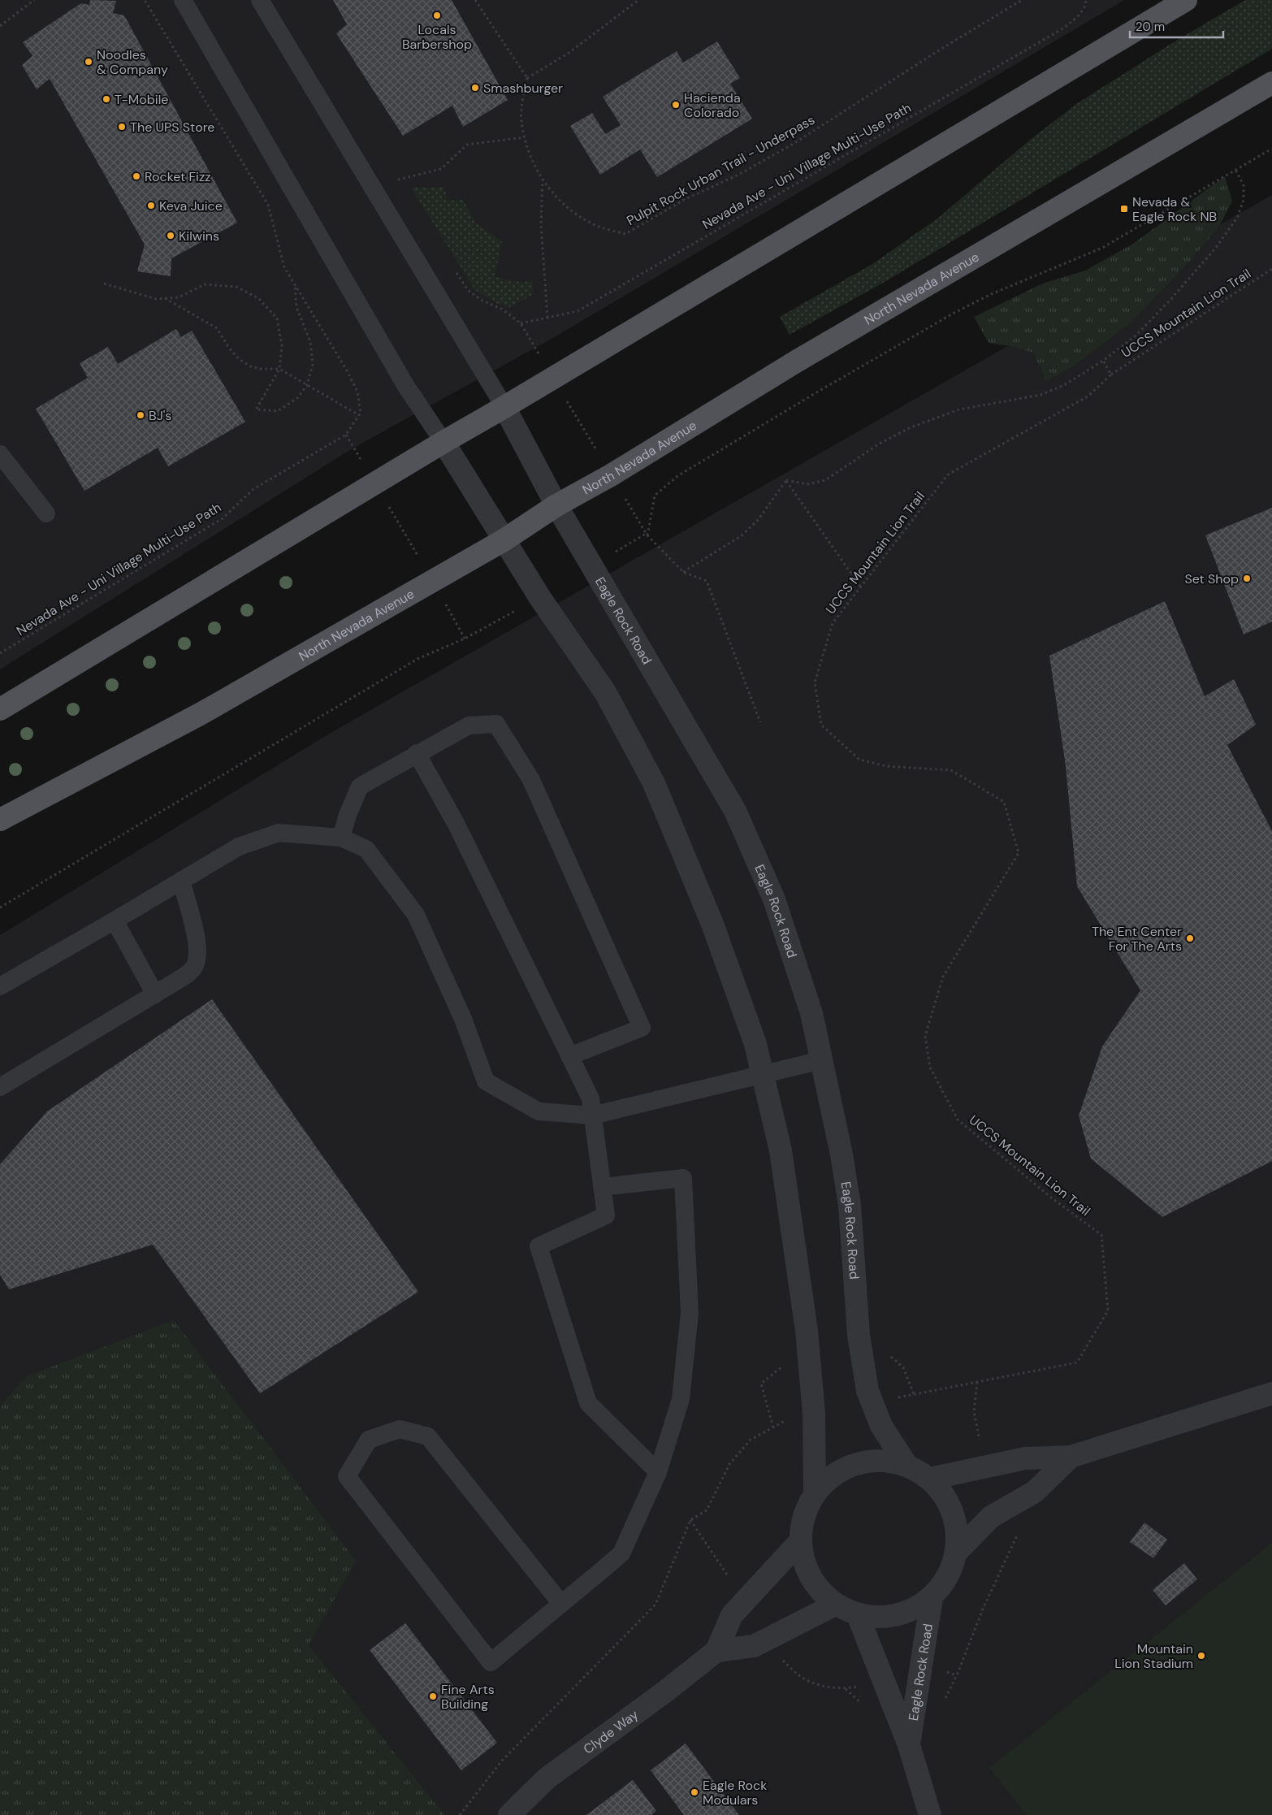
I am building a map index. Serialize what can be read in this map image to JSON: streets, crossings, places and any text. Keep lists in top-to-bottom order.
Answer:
{
  "streets": {
    "main road": ["North Nevada Avenue"],
    "street": ["Eagle Rock Road", "Clyde Way"],
    "path": ["Nevada Ave - Uni Village Multi-Use Path", "Pulpit Rock Urban Trail - Underpass", "UCCS Mountain Lion Trail"]
  },
  "crossings": [
    ["North Nevada Avenue", "Eagle Rock Road"],
    ["UCCS Mountain Lion Trail", "Eagle Rock Road"]
  ],
  "places": {
    "other": [
      "Locals Barbershop",
      "Noodles & Company",
      "Smashburger",
      "T-Mobile",
      "Hacienda Colorado",
      "The UPS Store",
      "Rocket Fizz",
      "Keva Juice",
      "Kilwins",
      "BJ's",
      "Set Shop",
      "The Ent Center For The Arts",
      "Mountain Lion Stadium",
      "Fine Arts Building",
      "Eagle Rock Modulars"
    ],
    "transit": ["Nevada & Eagle Rock NB"]
  },
  "scale_bar": "20 m"
}
